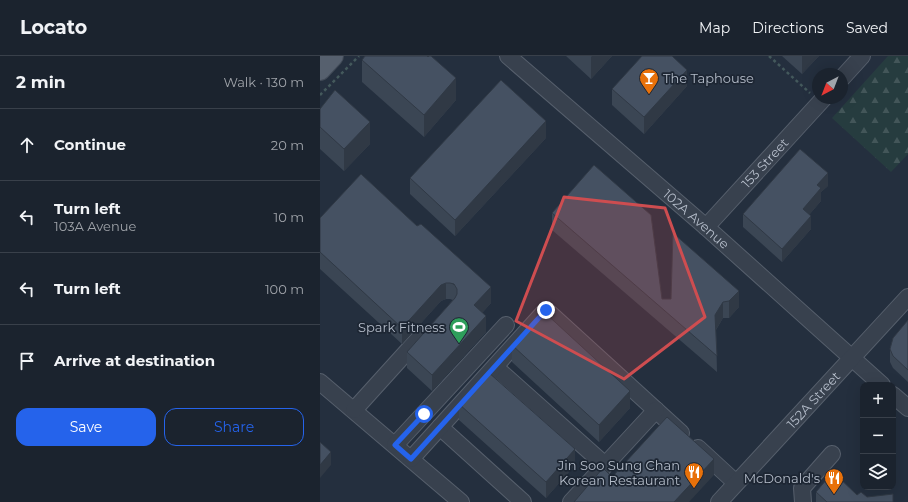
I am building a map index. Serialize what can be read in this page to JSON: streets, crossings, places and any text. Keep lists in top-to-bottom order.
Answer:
{
  "streets": {
    "street": ["153 Street", "102A Avenue", "152A Street"]
  },
  "crossings": [
    ["153 Street", "102A Avenue"],
    ["102A Avenue", "152A Street"]
  ],
  "places": {
    "bar": ["The Taphouse"],
    "sports": ["Spark Fitness"],
    "restaurant": ["Jin Soo Sung Chan Korean Restaurant", "McDonald's"]
  },
  "north": "bottom left",
  "page": {
    "header": "Locato",
    "nav": ["Map", "Directions", "Saved"],
    "heading": ["2 min", "Walk · 130 m"],
    "list": [
      ["Continue", "20 m"],
      ["Turn left", "103A Avenue", "10 m"],
      ["Turn left", "100 m"],
      "Arrive at destination"
    ],
    "map_buttons": ["+", "−"],
    "buttons": ["Save", "Share"]
  }
}
